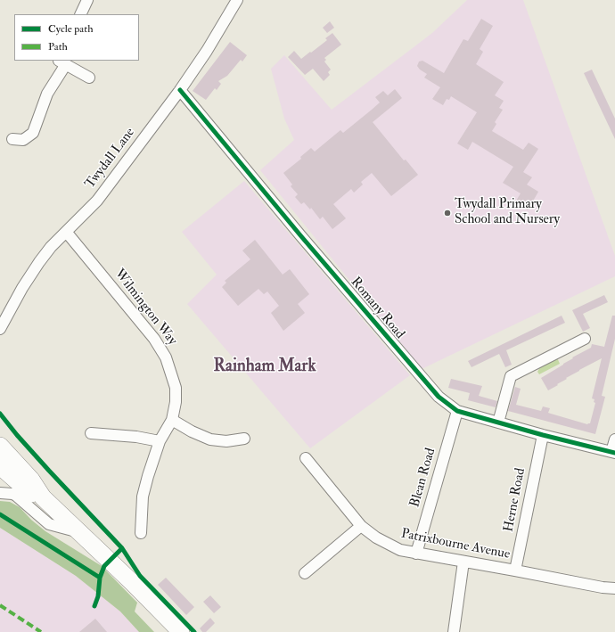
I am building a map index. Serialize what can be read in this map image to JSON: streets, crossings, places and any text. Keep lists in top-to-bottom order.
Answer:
{
  "streets": {
    "street": [
      "Twydall Lane",
      "Wilmington Way",
      "Romany Road",
      "Blean Road",
      "Herne Road",
      "Patrixbourne Avenue"
    ]
  },
  "crossings": [
    ["Twydall Lane", "Wilmington Way"],
    ["Twydall Lane", "Romany Road"],
    ["Romany Road", "Blean Road"],
    ["Romany Road", "Herne Road"],
    ["Blean Road", "Patrixbourne Avenue"],
    ["Herne Road", "Patrixbourne Avenue"]
  ],
  "districts": ["Rainham Mark"],
  "places": ["Twydall Primary School and Nursery"],
  "legend": ["Cycle path", "Path"]
}
